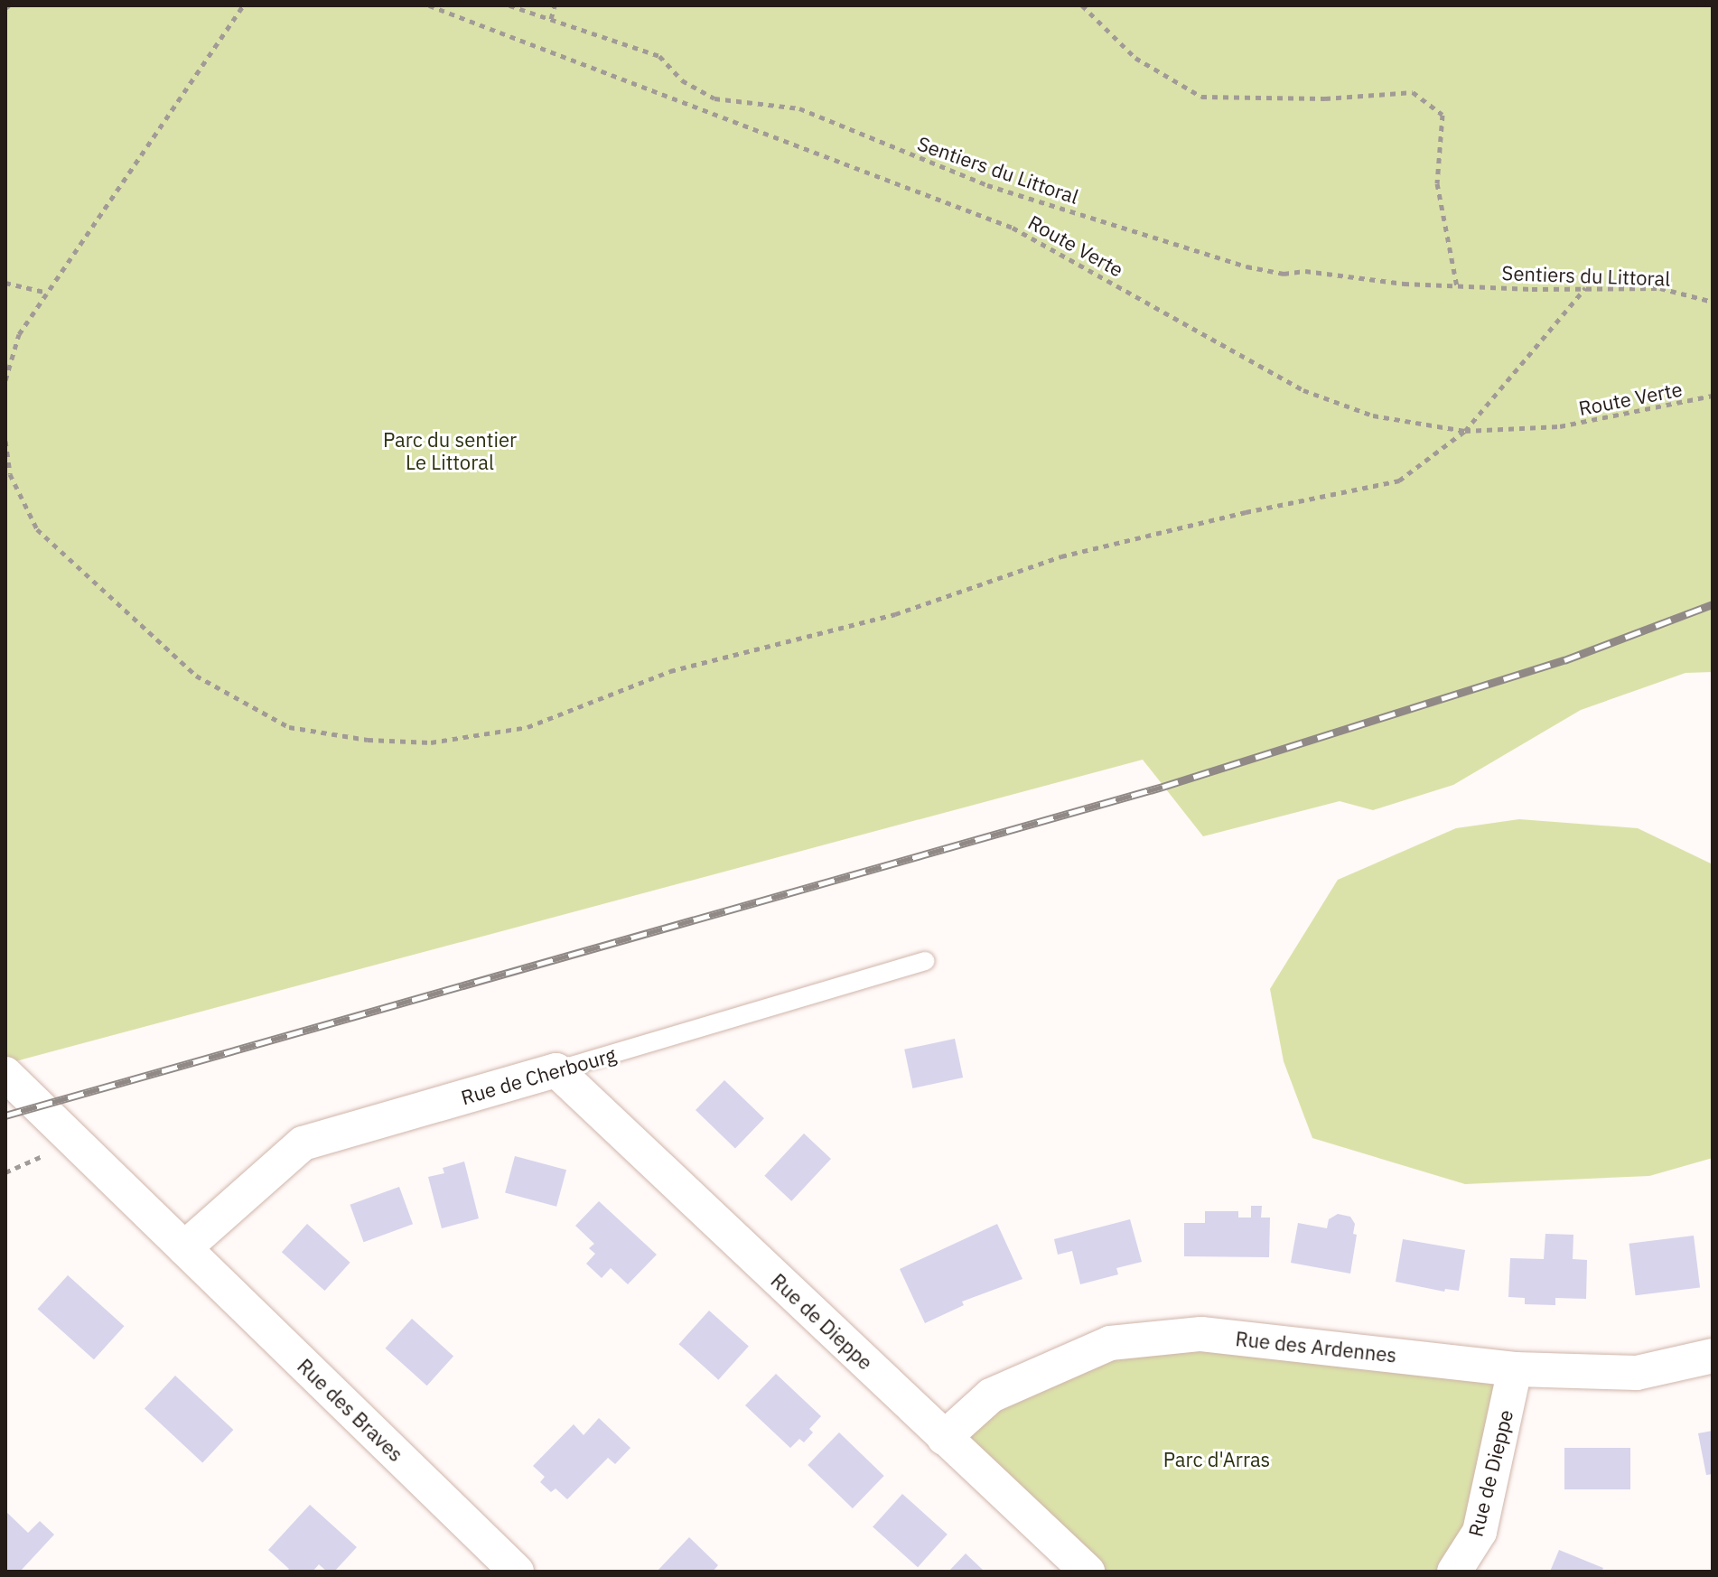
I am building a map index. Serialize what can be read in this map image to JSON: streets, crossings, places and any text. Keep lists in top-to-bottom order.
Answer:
{
  "streets": {
    "street": [
      "Rue de Cherbourg",
      "Rue de Dieppe",
      "Rue des Ardennes",
      "Rue des Braves"
    ],
    "path": ["Sentiers du Littoral", "Route Verte"]
  },
  "crossings": [
    ["Rue de Cherbourg", "Rue de Dieppe"],
    ["Rue de Cherbourg", "Rue des Braves"],
    ["Rue de Dieppe", "Rue des Ardennes"]
  ],
  "parks": ["Parc du sentier Le Littoral", "Parc d'Arras"]
}
